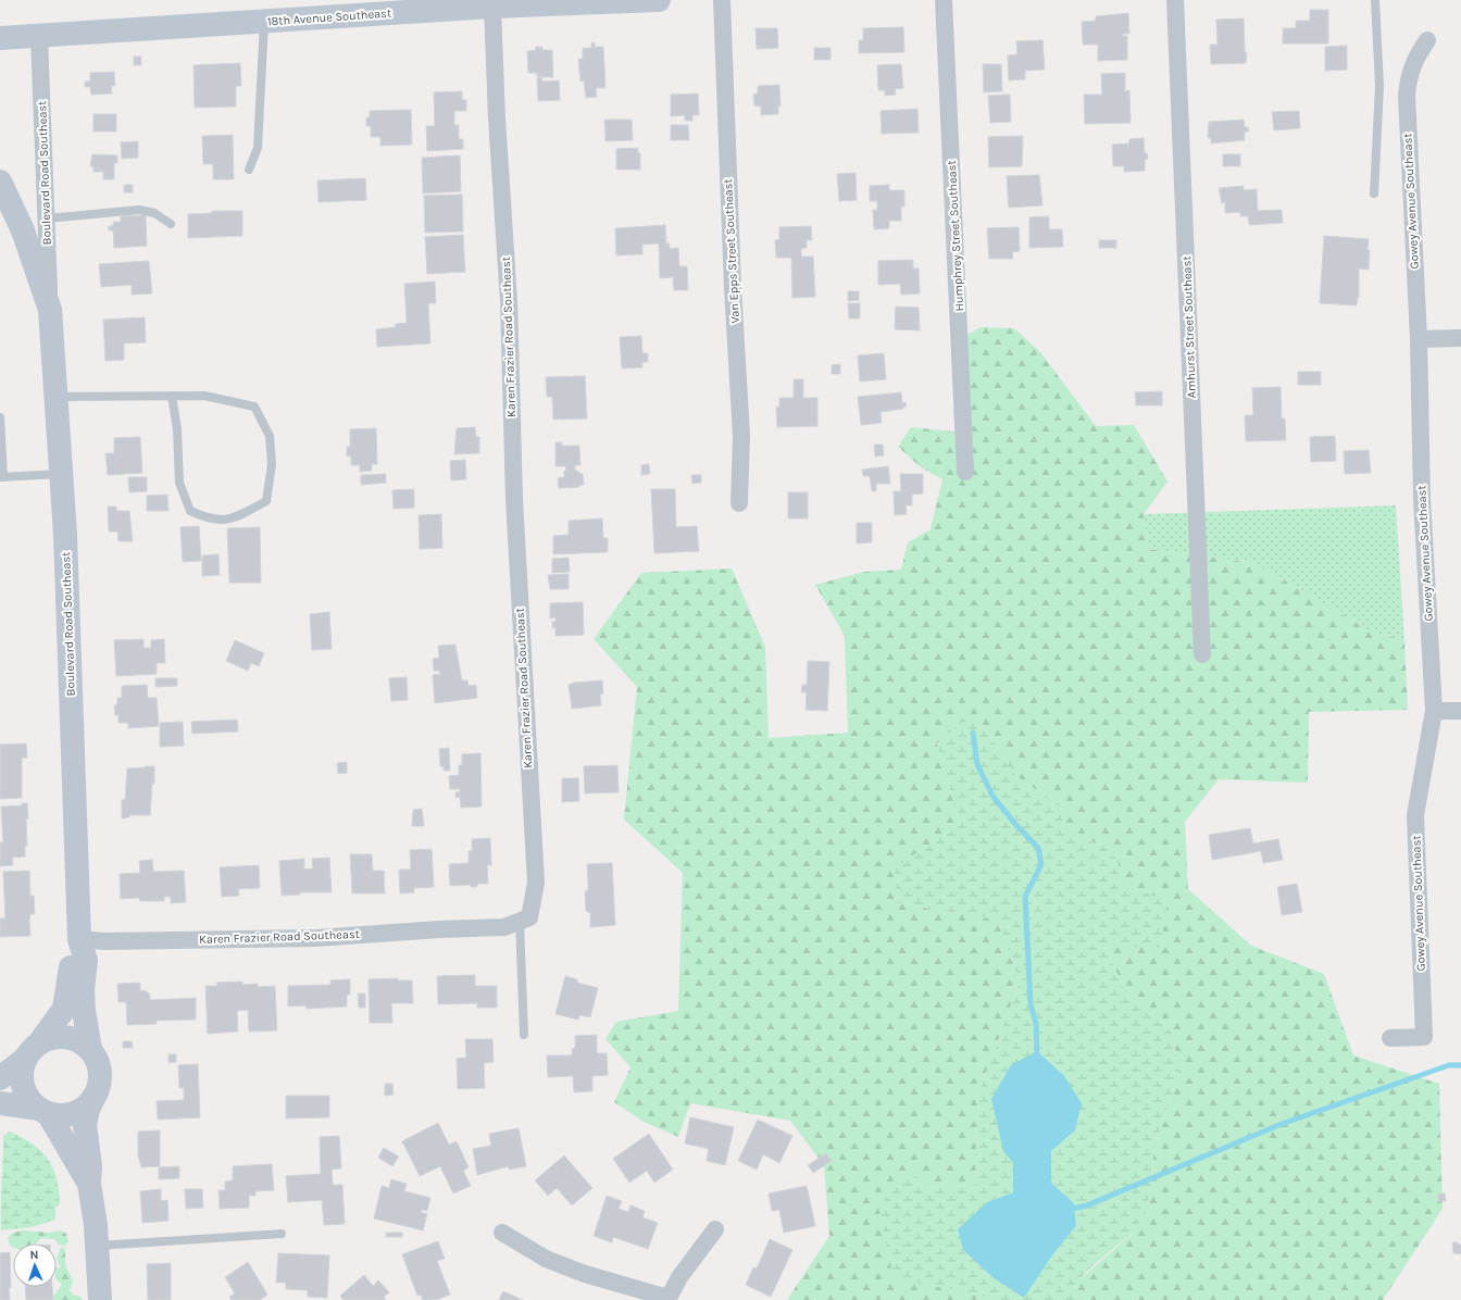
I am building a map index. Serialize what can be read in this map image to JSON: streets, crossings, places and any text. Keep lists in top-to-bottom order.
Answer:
{
  "streets": {
    "street": [
      "18th Avenue Southeast",
      "Boulevard Road Southeast",
      "Gowey Avenue Southeast",
      "Humphrey Street Southeast",
      "Van Epps Street Southeast",
      "Amhurst Street Southeast",
      "Karen Frazier Road Southeast"
    ]
  },
  "crossings": [
    ["18th Avenue Southeast", "Boulevard Road Southeast"],
    ["18th Avenue Southeast", "Karen Frazier Road Southeast"],
    ["Boulevard Road Southeast", "Karen Frazier Road Southeast"]
  ],
  "north": "top"
}
